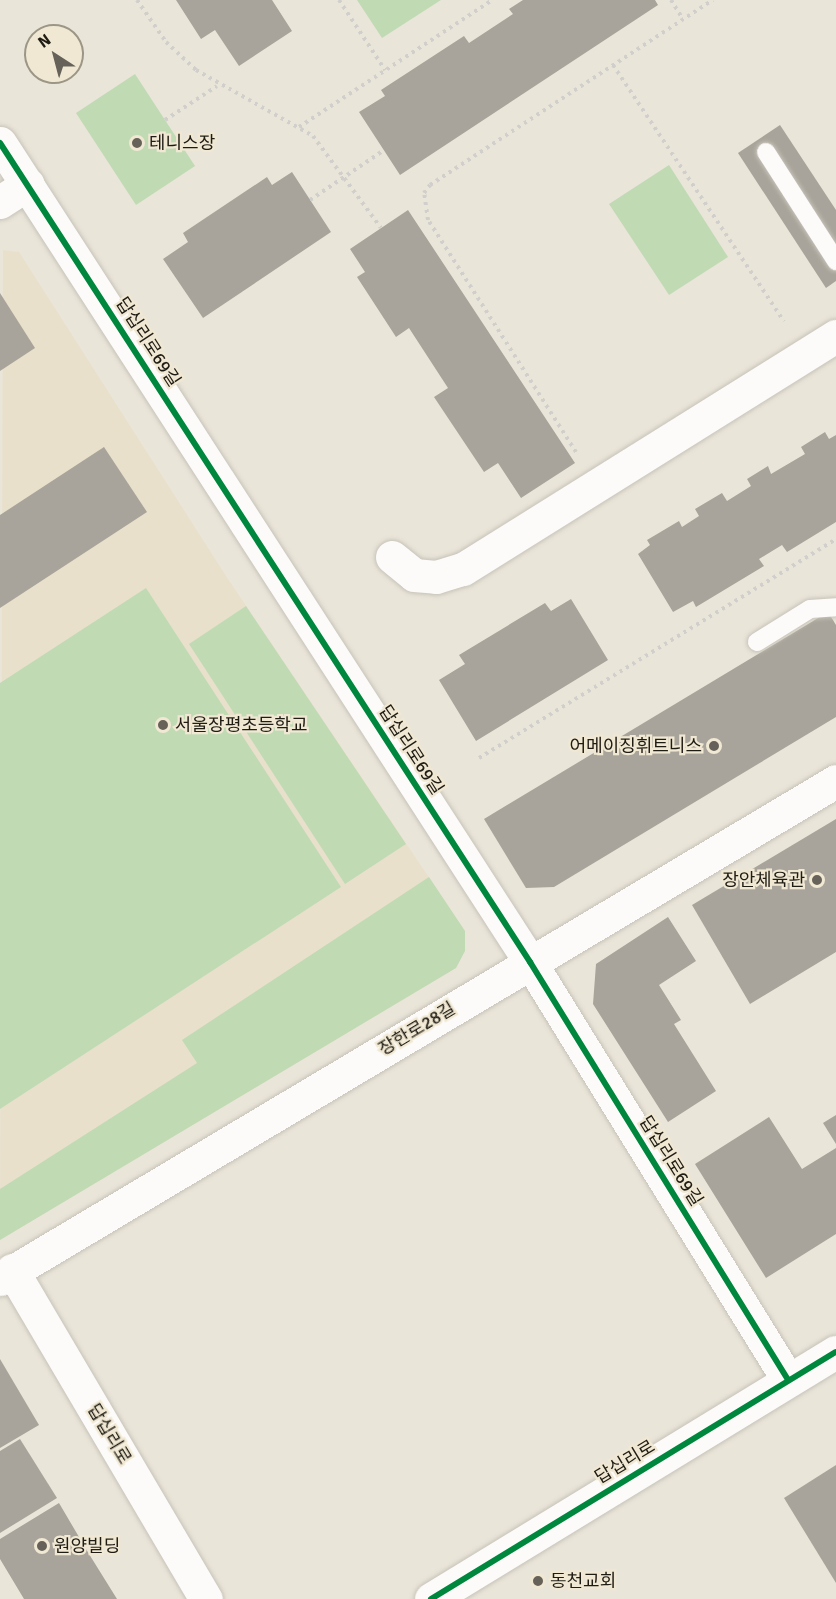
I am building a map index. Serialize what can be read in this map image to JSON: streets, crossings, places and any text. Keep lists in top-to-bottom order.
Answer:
{
  "streets": {
    "street": ["답십리로69길", "장한로28길", "답십리로"]
  },
  "crossings": [
    ["답십리로69길", "장한로28길"],
    ["답십리로69길", "답십리로"],
    ["장한로28길", "답십리로"]
  ],
  "places": [
    "테니스장",
    "서울장평초등학교",
    "어메이징휘트니스",
    "장안체육관",
    "원양빌딩",
    "동천교회"
  ],
  "north": "top left"
}
